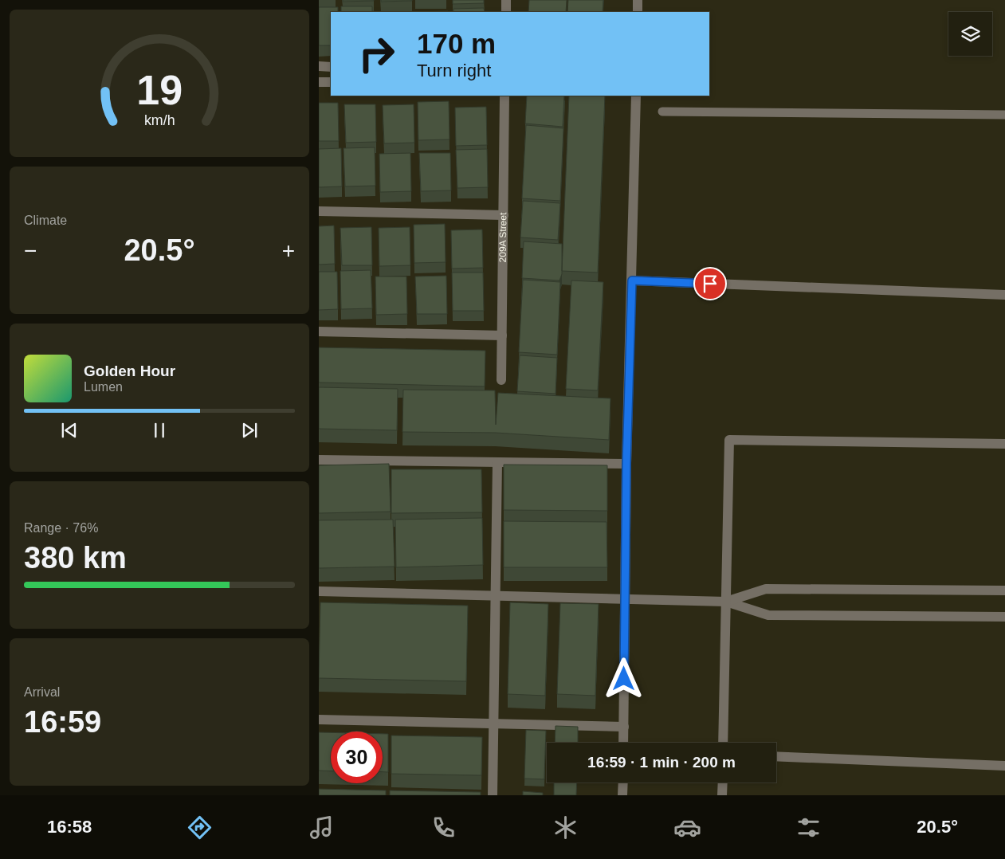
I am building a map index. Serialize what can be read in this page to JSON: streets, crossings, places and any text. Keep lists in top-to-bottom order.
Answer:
{
  "streets": {
    "street": ["209A Street"]
  },
  "page": {
    "turn": ["170 m", "Turn right"],
    "tile": [
      "Climate",
      ["Range · 76%", "380 km"],
      ["Arrival", "16:59"]
    ],
    "heat": ["−", "20.5°", "+"],
    "song": ["Golden Hour", "Lumen"],
    "limit": "30",
    "trip": "16:59 · 1 min · 200 m",
    "tabs": ["16:58", "20.5°"],
    "gauge": ["19", "km/h"]
  }
}
